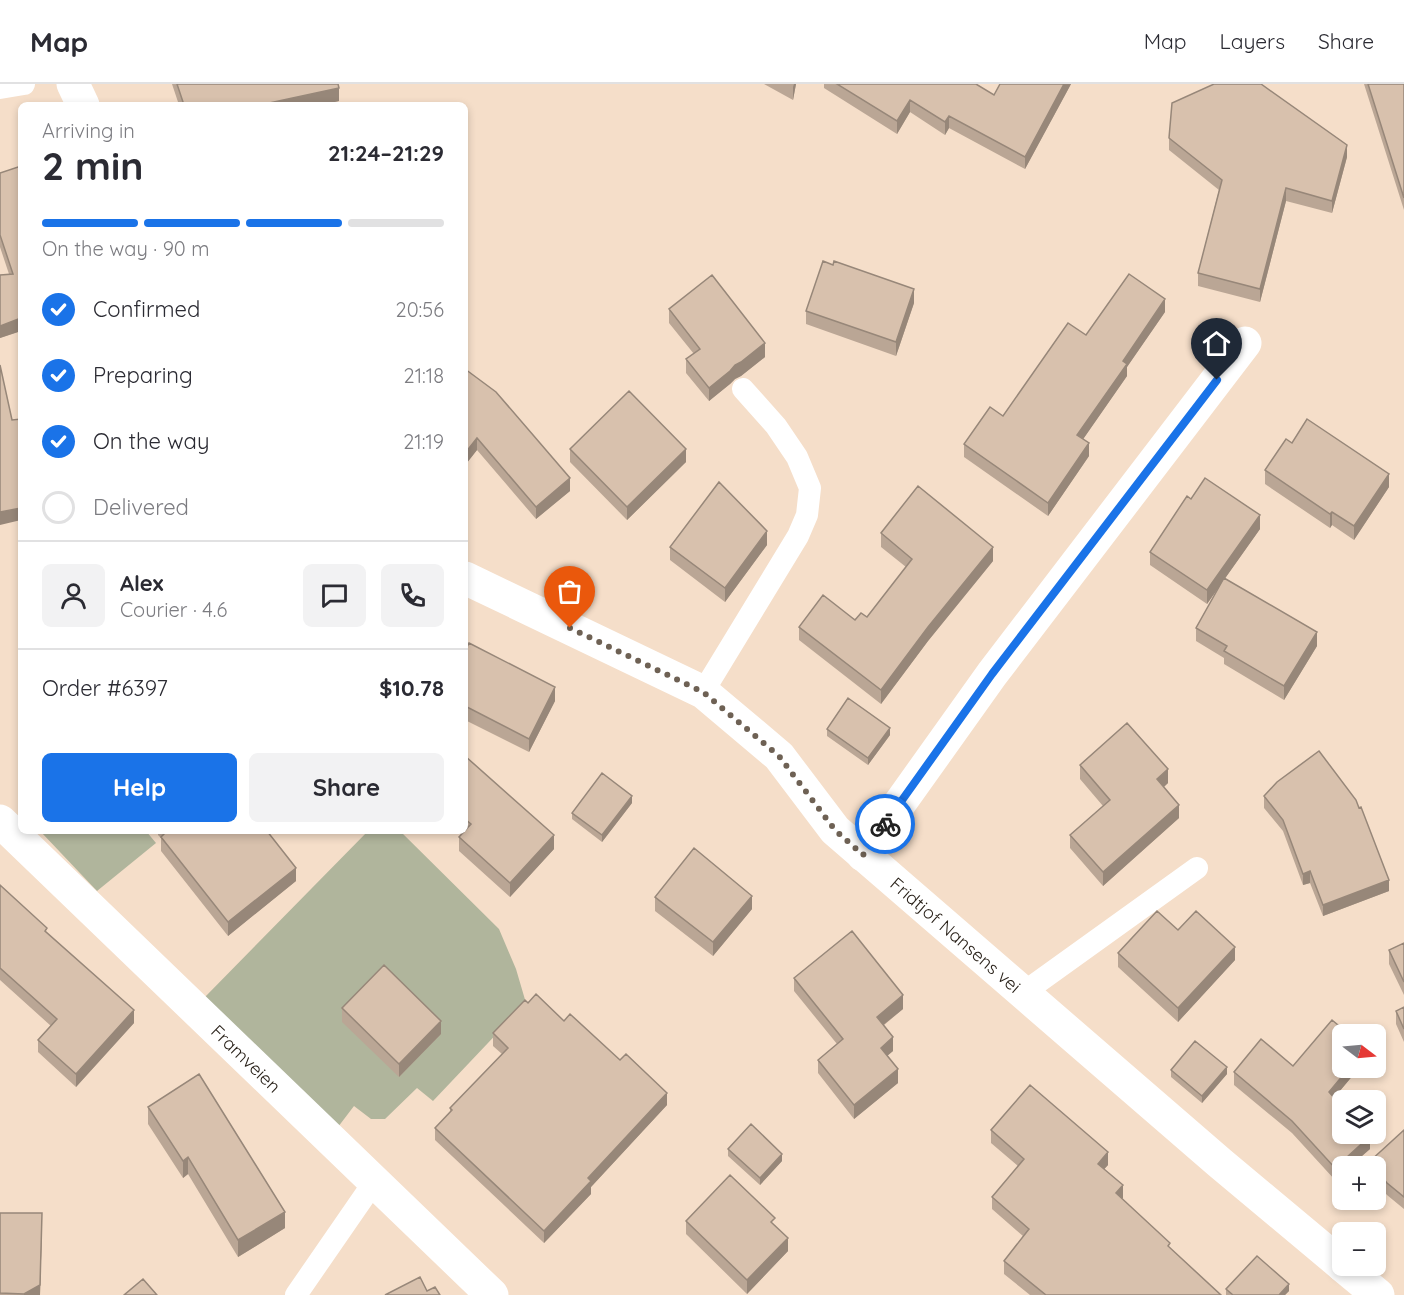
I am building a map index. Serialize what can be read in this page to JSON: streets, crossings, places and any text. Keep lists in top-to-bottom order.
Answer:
{
  "streets": {
    "street": ["Fridtjof Nansens vei", "Framveien"]
  },
  "north": "right",
  "page": {
    "header": "Map",
    "nav": ["Map", "Layers", "Share"],
    "heading": ["2 min", "Arriving in", "21:24–21:29"],
    "panel": [
      "Alex",
      "Courier · 4.6",
      "Order #6397",
      "$10.78"
    ],
    "bar": "On the way · 90 m",
    "list": [
      ["Confirmed", "20:56"],
      ["Preparing", "21:18"],
      ["On the way", "21:19"],
      "Delivered"
    ],
    "buttons": ["Help", "Share"],
    "map_buttons": ["+", "−"]
  }
}
